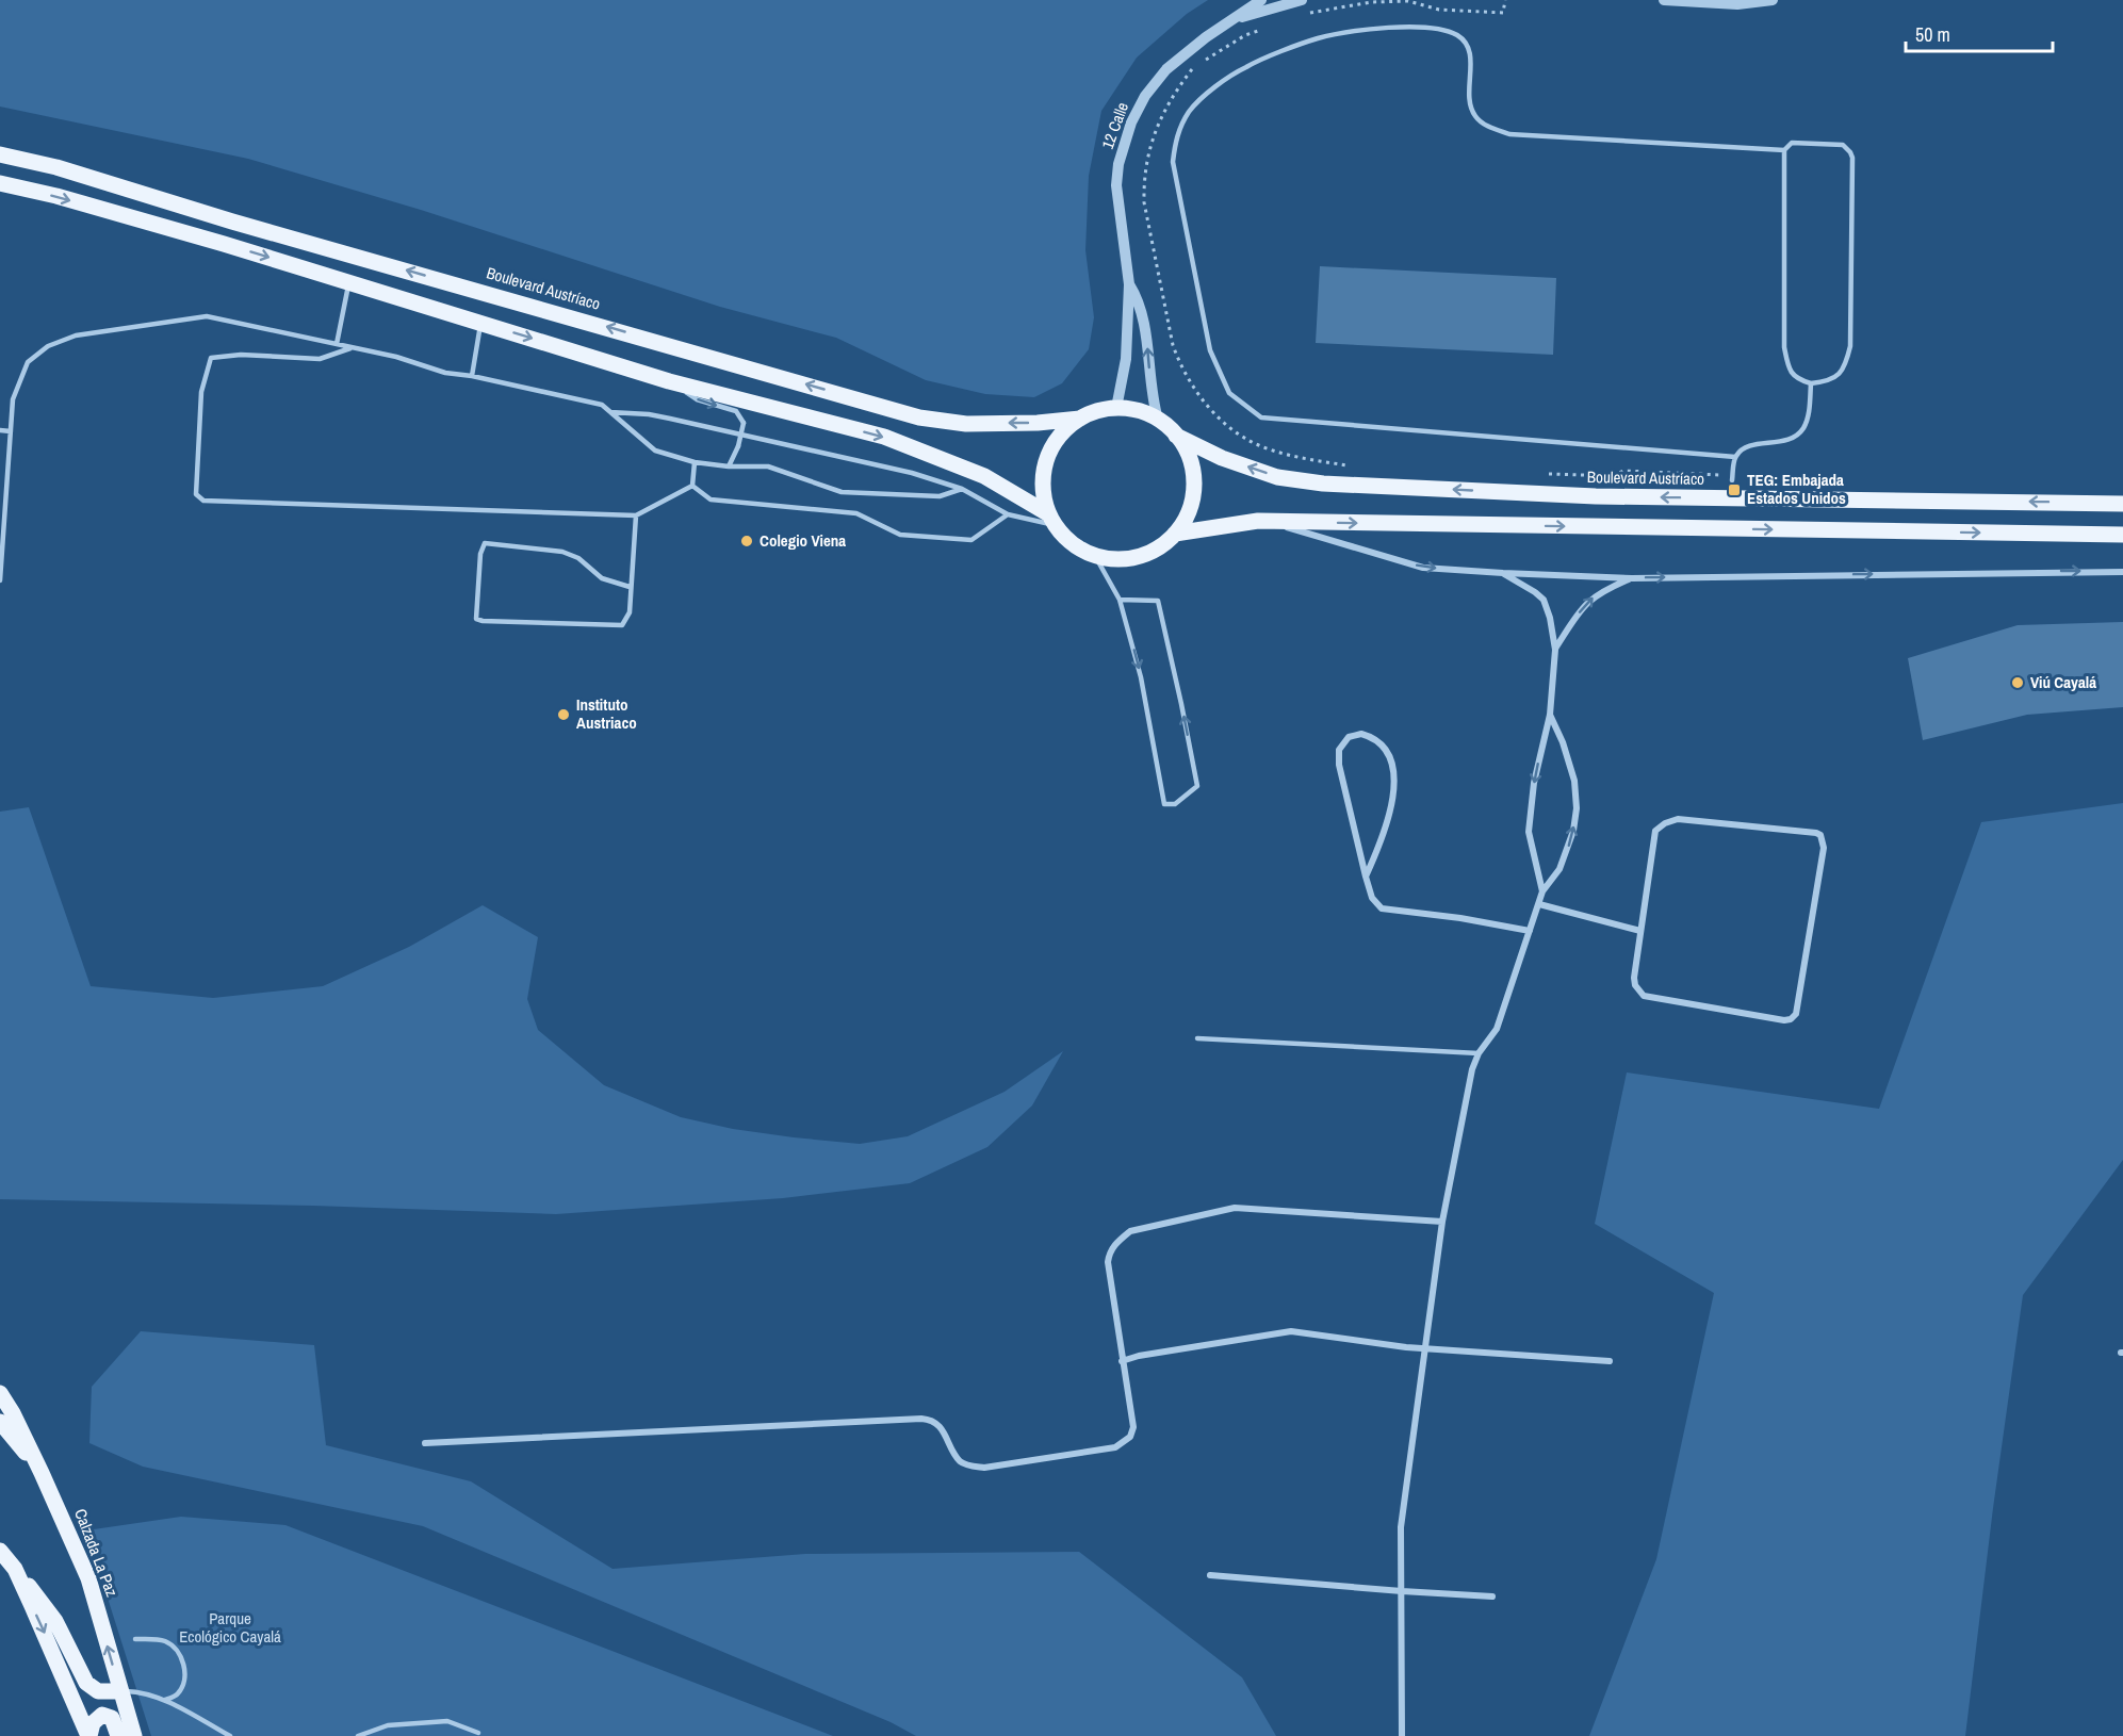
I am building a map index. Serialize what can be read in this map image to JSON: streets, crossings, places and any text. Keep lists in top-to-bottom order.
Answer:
{
  "streets": {
    "main road": ["Boulevard Austríaco", "Calzada La Paz"],
    "street": ["12 Calle"]
  },
  "crossings": [
    ["12 Calle", "Boulevard Austríaco"]
  ],
  "parks": ["Parque Ecológico Cayalá"],
  "places": {
    "transit": ["TEG: Embajada Estados Unidos"],
    "other": ["Colegio Viena", "Viú Cayalá", "Instituto Austriaco"]
  },
  "scale_bar": "50 m"
}
